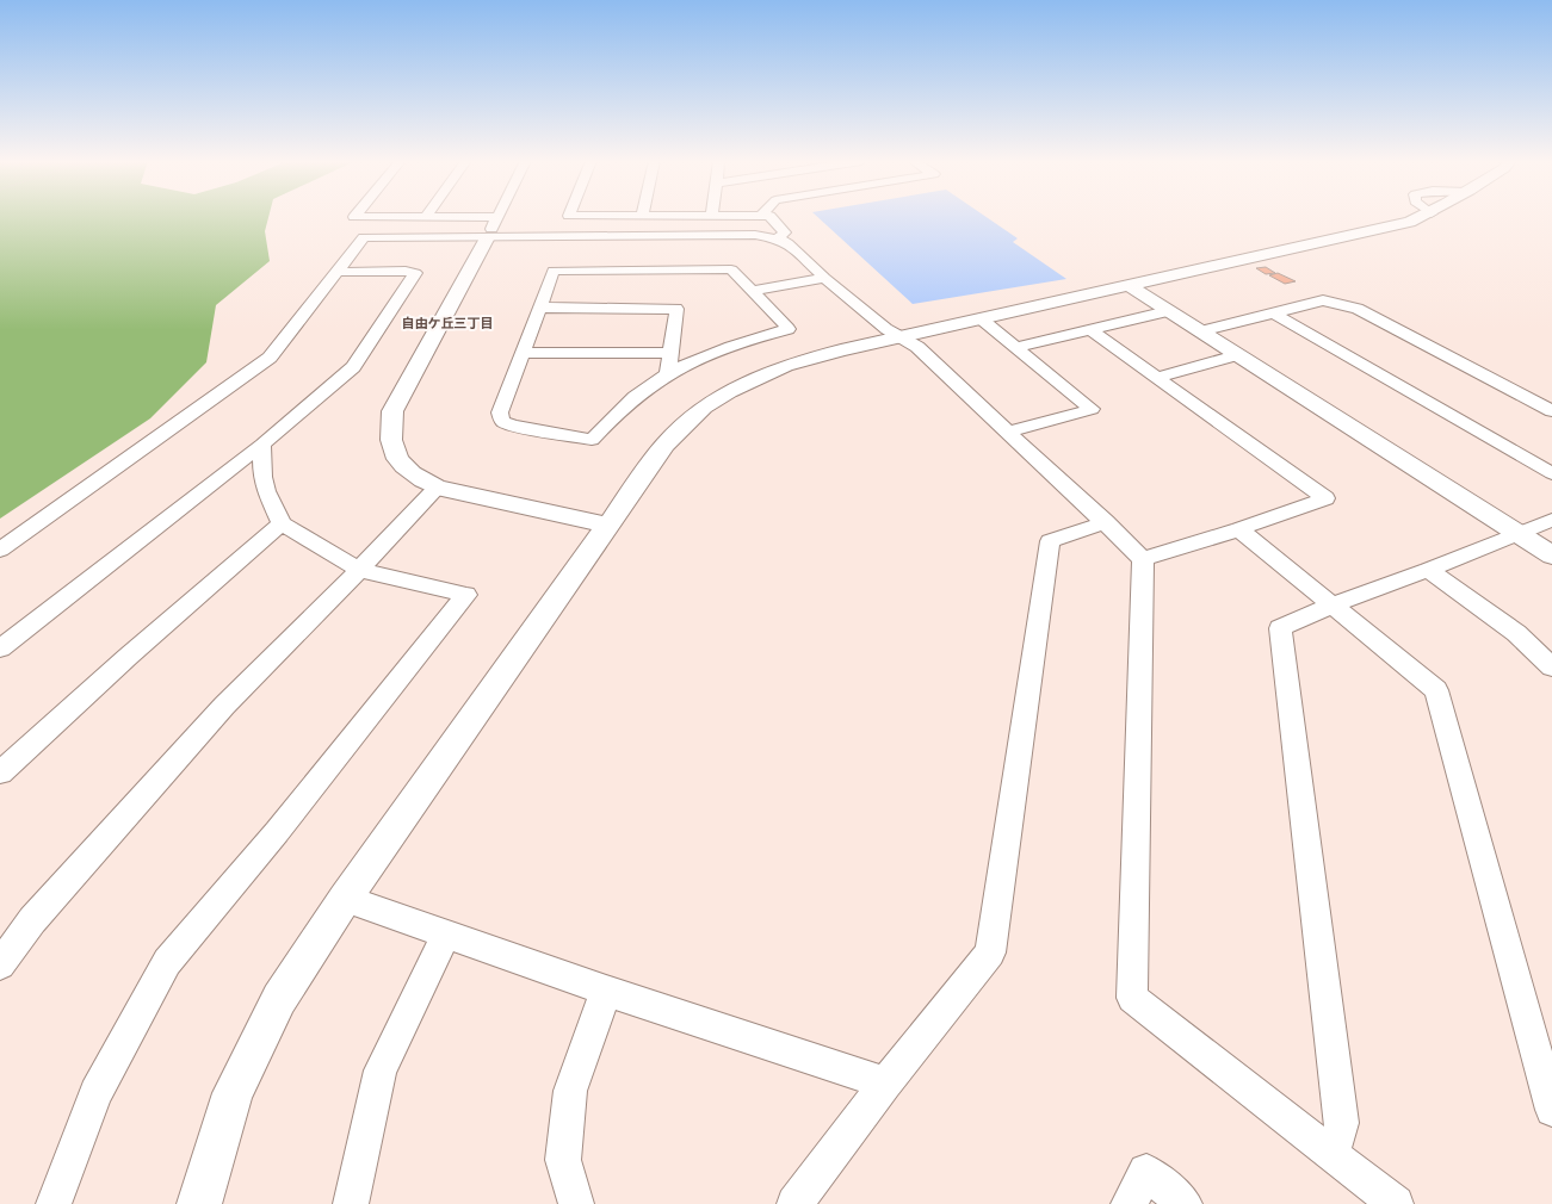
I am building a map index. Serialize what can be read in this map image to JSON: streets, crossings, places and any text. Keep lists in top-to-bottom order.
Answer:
{
  "districts": ["自由ケ丘三丁目"]
}
